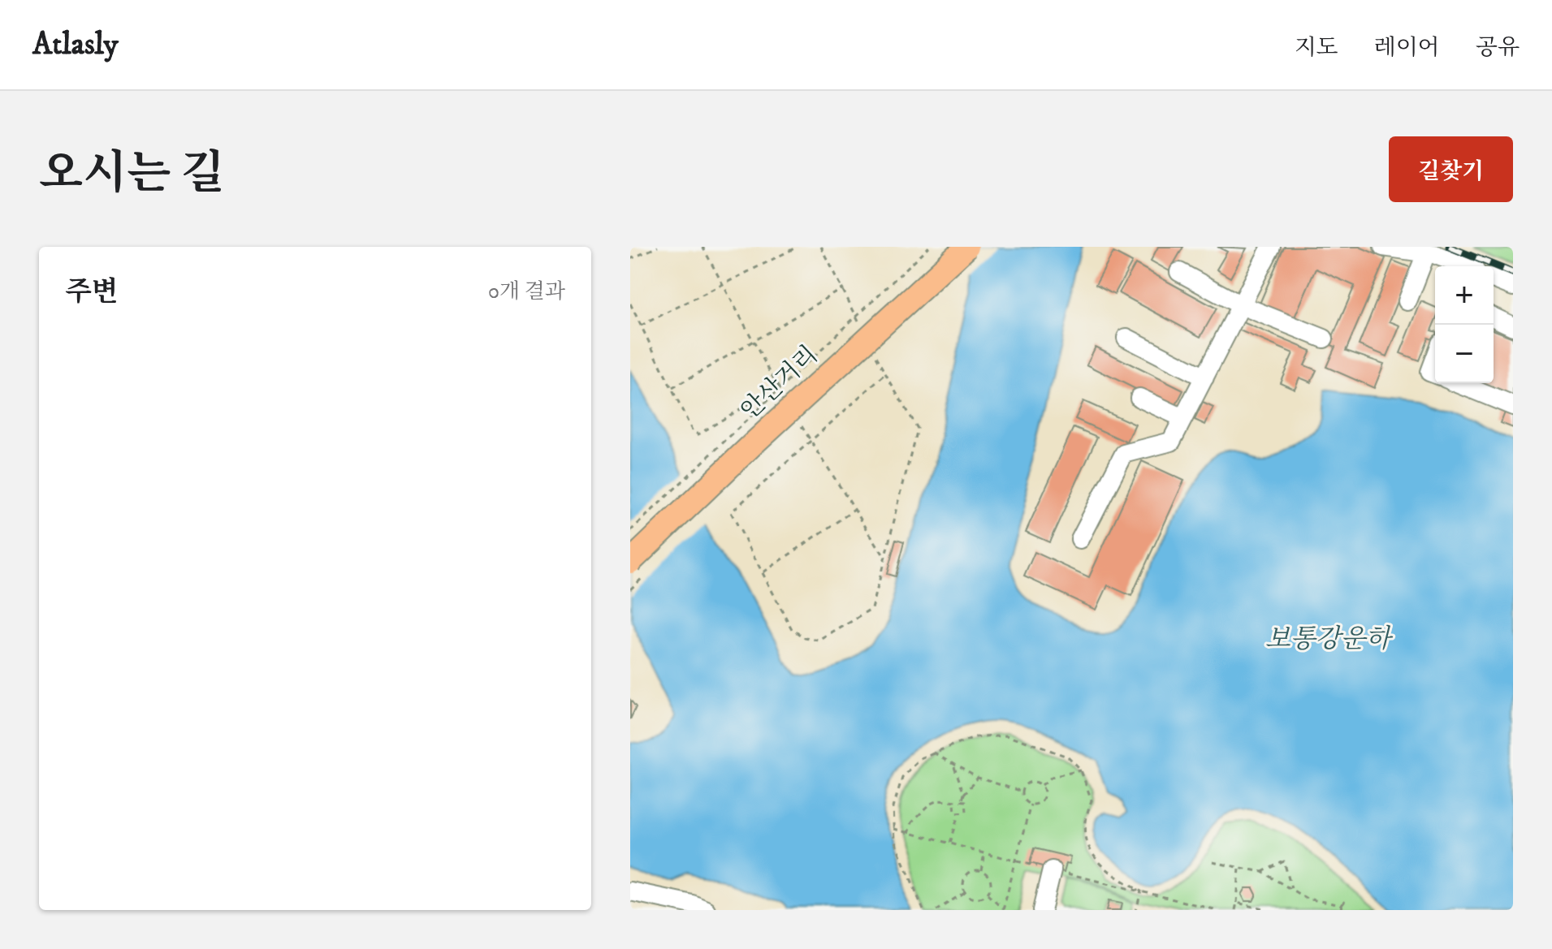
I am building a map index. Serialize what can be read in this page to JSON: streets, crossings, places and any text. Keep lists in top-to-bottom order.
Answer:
{
  "streets": {
    "main road": ["안산거리"]
  },
  "water": ["보통강운하"],
  "page": {
    "header": "Atlasly",
    "nav": ["지도", "레이어", "공유"],
    "title": "오시는 길",
    "buttons": "길찾기",
    "heading": ["주변", "0개 결과"],
    "map_buttons": ["+", "−"]
  }
}
